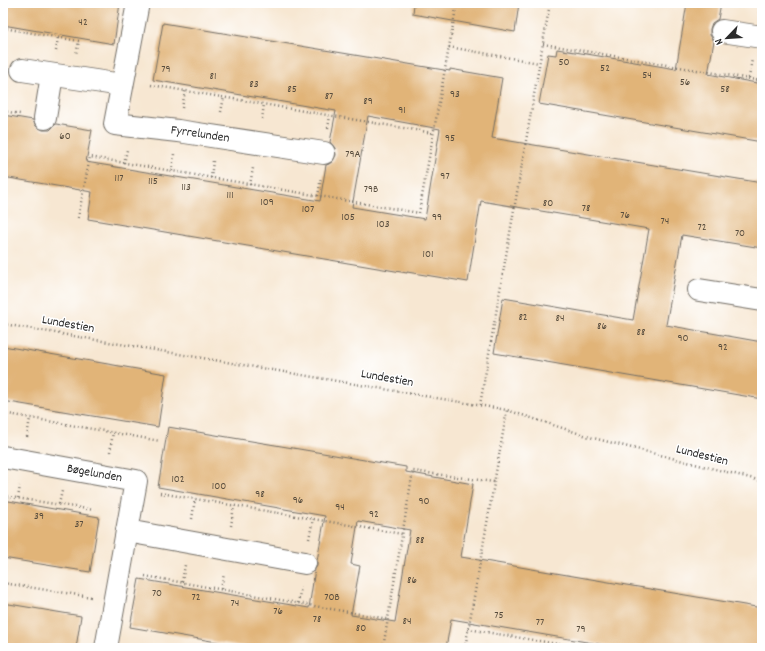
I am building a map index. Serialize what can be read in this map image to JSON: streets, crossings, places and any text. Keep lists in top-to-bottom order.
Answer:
{
  "streets": {
    "street": ["Fyrrelunden", "Bøgelunden"],
    "path": ["Lundestien"]
  },
  "house_numbers": [
    "42",
    "50",
    "52",
    "79",
    "54",
    "81",
    "56",
    "83",
    "85",
    "58",
    "93",
    "87",
    "89",
    "91",
    "60",
    "95",
    "79A",
    "97",
    "117",
    "115",
    "113",
    "79B",
    "111",
    "109",
    "80",
    "78",
    "107",
    "76",
    "105",
    "99",
    "74",
    "103",
    "72",
    "70",
    "101",
    "82",
    "84",
    "86",
    "88",
    "90",
    "92",
    "102",
    "100",
    "98",
    "96",
    "90",
    "94",
    "92",
    "39",
    "37",
    "88",
    "86",
    "70",
    "72",
    "70B",
    "74",
    "76",
    "75",
    "78",
    "84",
    "77",
    "80",
    "79"
  ],
  "north": "bottom left"
}
